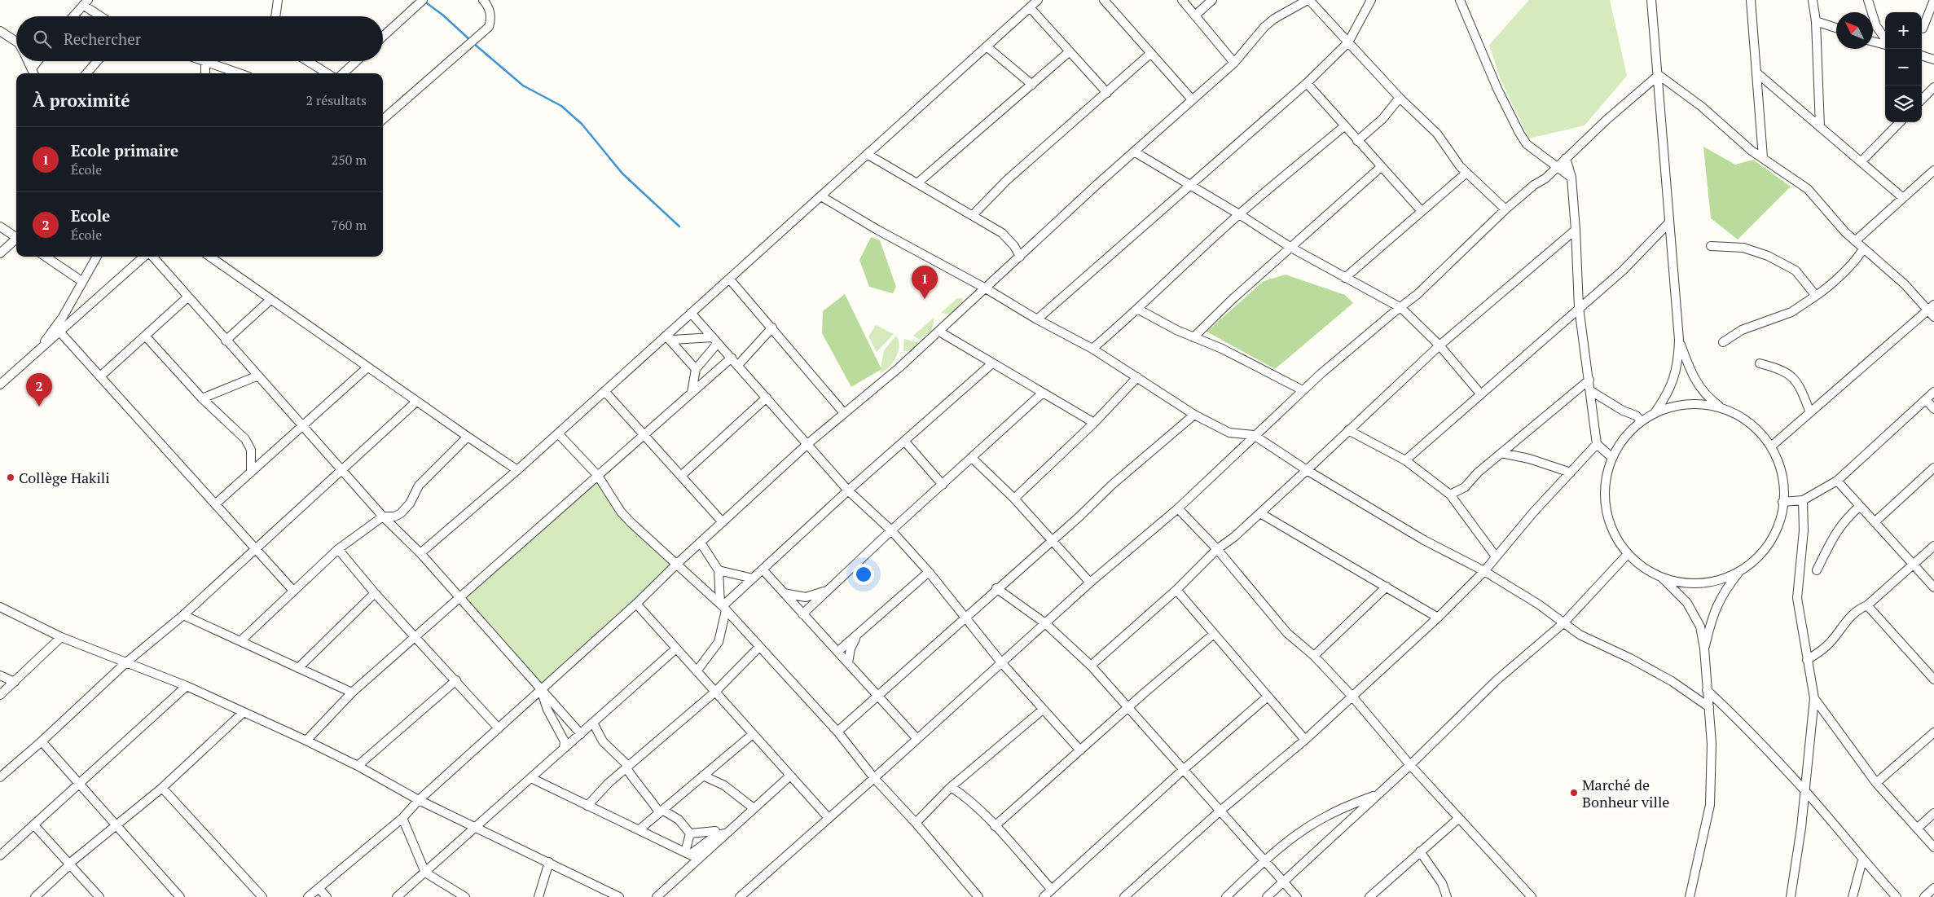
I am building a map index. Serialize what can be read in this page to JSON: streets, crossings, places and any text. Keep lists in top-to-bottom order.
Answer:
{
  "places": ["Collège Hakili", "Marché de Bonheur ville"],
  "north": "top left",
  "page": {
    "map_buttons": ["+", "−"],
    "search": "Rechercher",
    "heading": ["À proximité", "2 résultats"],
    "list": [
      {
        "mark": "1",
        "name": "Ecole primaire",
        "note": "École",
        "value": "250 m"
      },
      {
        "mark": "2",
        "name": "Ecole",
        "note": "École",
        "value": "760 m"
      }
    ],
    "pins": ["1", "2"]
  }
}
